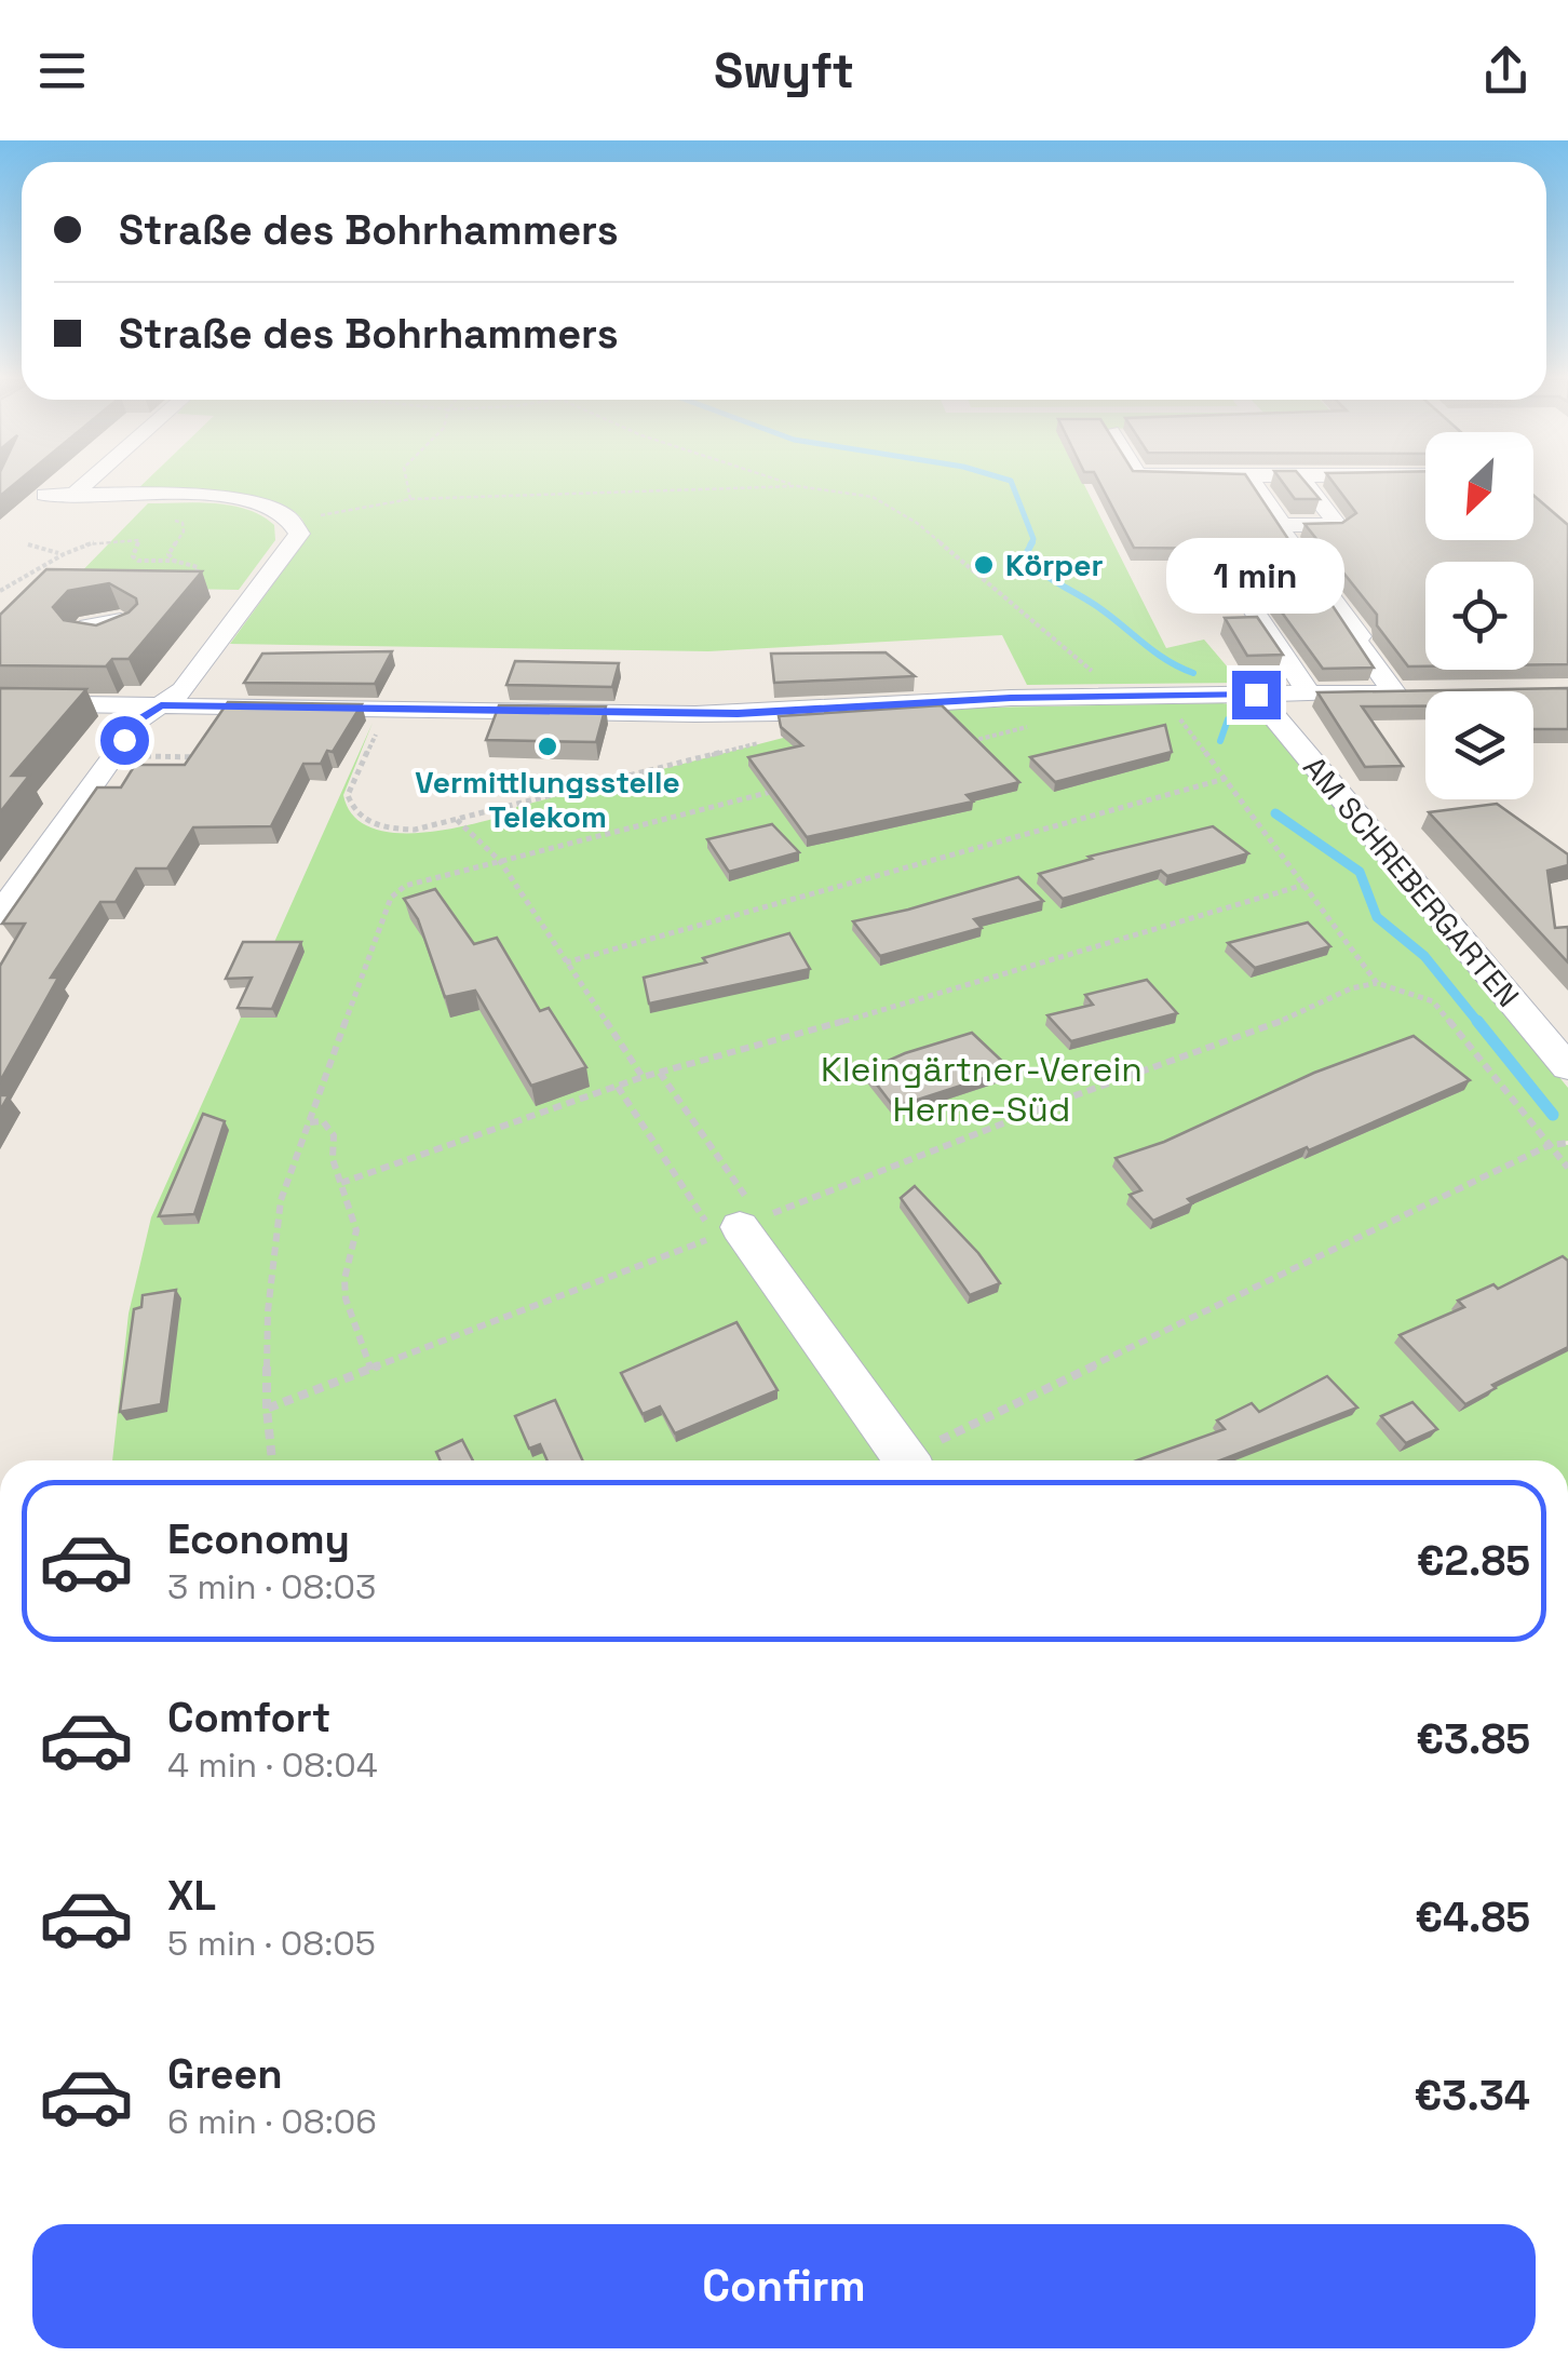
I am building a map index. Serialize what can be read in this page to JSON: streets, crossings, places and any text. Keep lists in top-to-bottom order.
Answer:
{
  "streets": {
    "street": ["AM SCHREBERGARTEN"]
  },
  "parks": ["Kleingärtner-Verein Herne-Süd"],
  "places": ["Körper", "Vermittlungsstelle Telekom"],
  "north": "bottom left",
  "page": {
    "header": "Swyft",
    "banner": ["Straße des Bohrhammers", "Straße des Bohrhammers"],
    "bubble": "1 min",
    "list": [
      {
        "name": "Economy",
        "note": "3 min · 08:03",
        "value": "€2.85"
      },
      {
        "name": "Comfort",
        "note": "4 min · 08:04",
        "value": "€3.85"
      },
      {
        "name": "XL",
        "note": "5 min · 08:05",
        "value": "€4.85"
      },
      {
        "name": "Green",
        "note": "6 min · 08:06",
        "value": "€3.34"
      }
    ],
    "buttons": "Confirm"
  }
}
